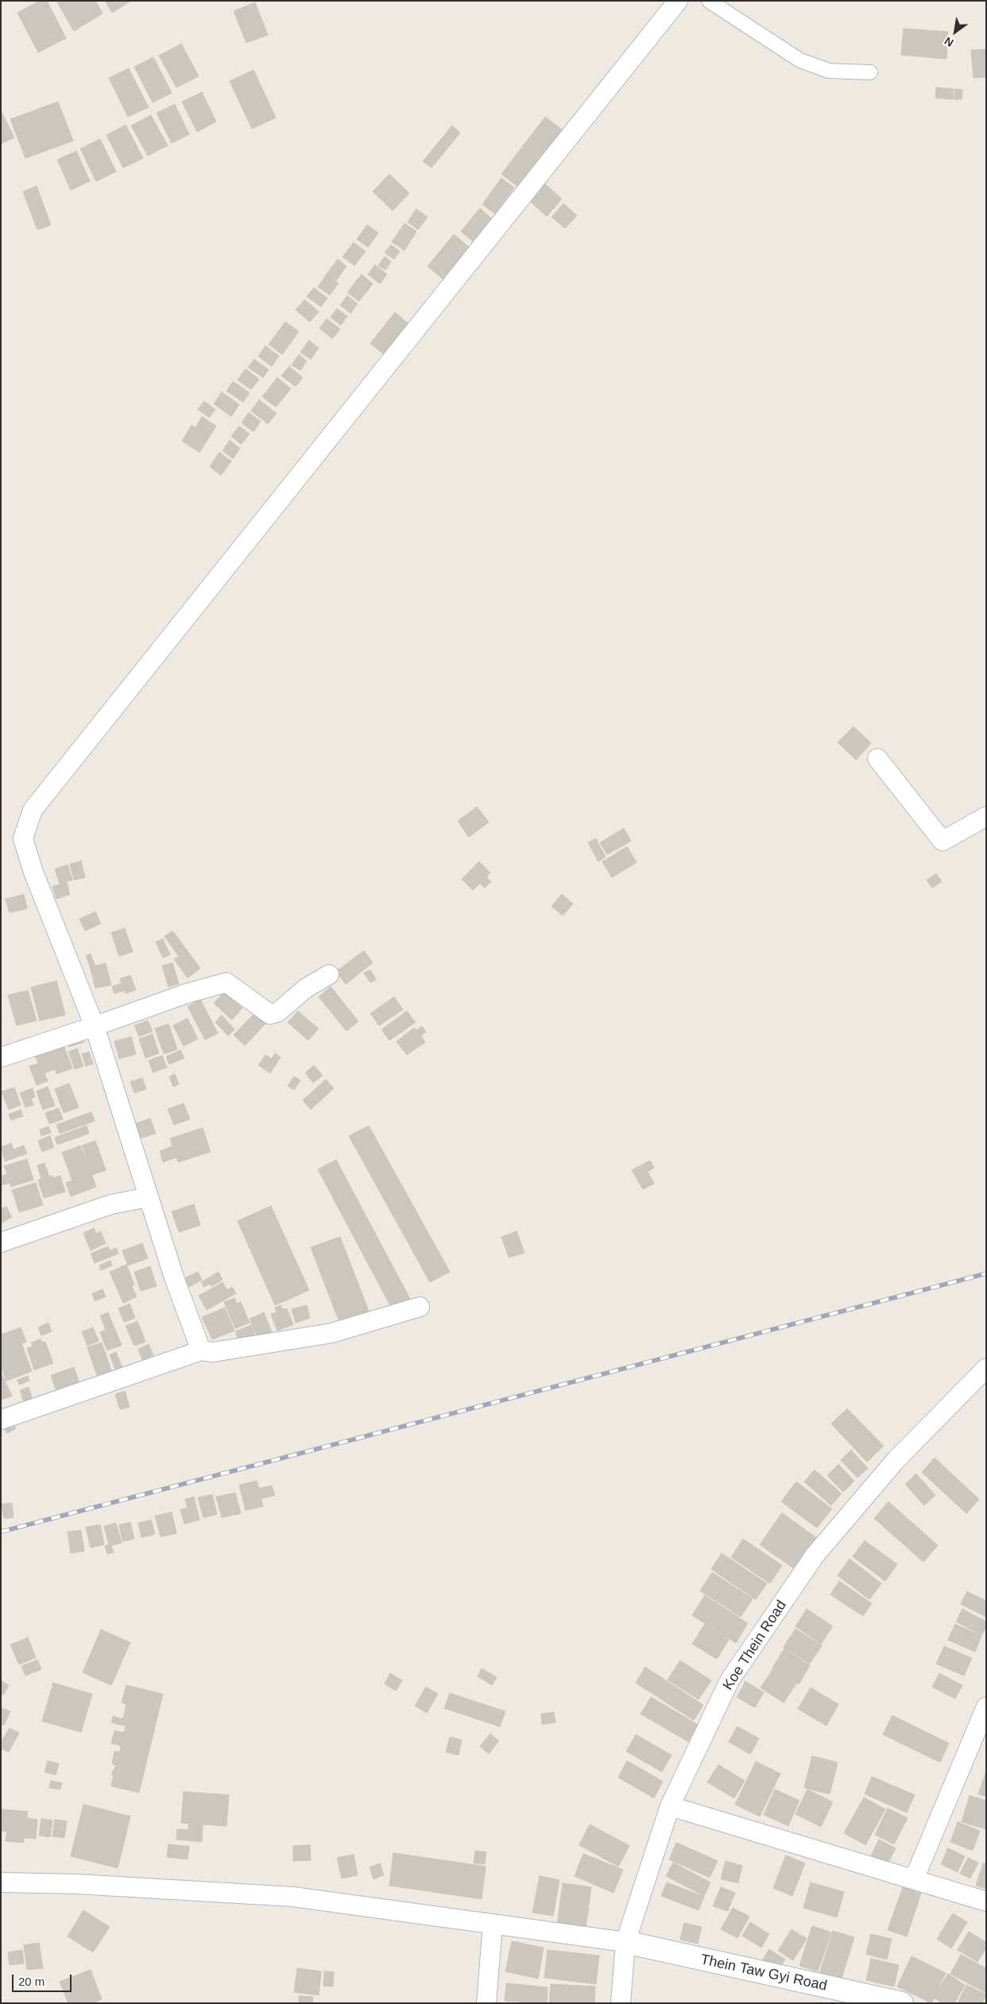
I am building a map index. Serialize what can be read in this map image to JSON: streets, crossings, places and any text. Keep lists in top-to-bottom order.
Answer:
{
  "streets": {
    "street": ["Koe Thein Road", "Thein Taw Gyi Road"]
  },
  "crossings": [
    ["Koe Thein Road", "Thein Taw Gyi Road"]
  ],
  "scale_bar": "20 m",
  "north": "bottom left"
}
